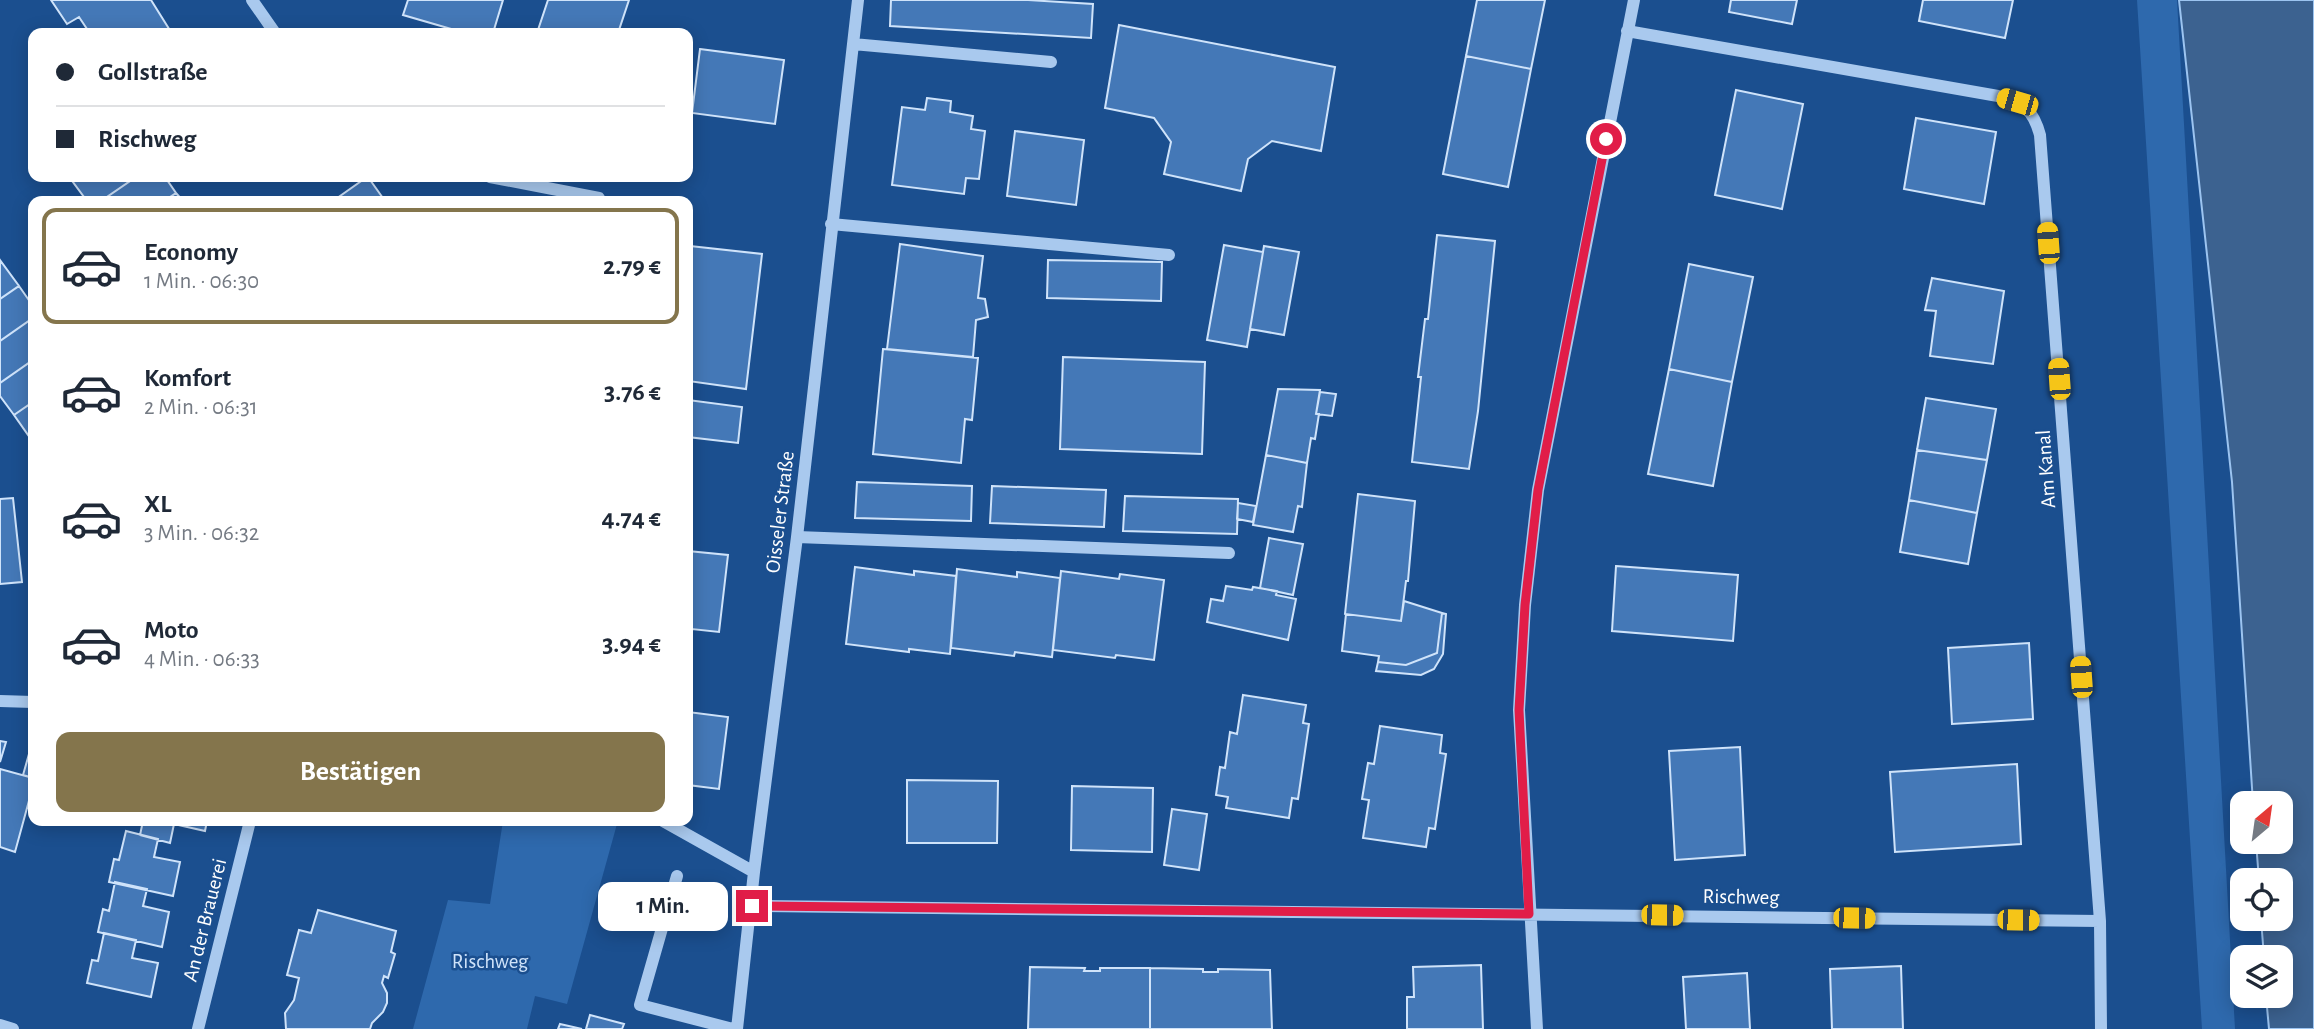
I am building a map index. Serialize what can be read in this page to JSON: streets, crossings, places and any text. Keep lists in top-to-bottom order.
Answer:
{
  "streets": {
    "street": [
      "Am Kanal",
      "Oisseler Straße",
      "Rischweg",
      "An der Brauerei"
    ]
  },
  "crossings": [
    ["Am Kanal", "Rischweg"],
    ["Oisseler Straße", "Rischweg"]
  ],
  "parks": ["Rischweg"],
  "north": "top right",
  "page": {
    "banner": ["Gollstraße", "Rischweg"],
    "list": [
      {
        "name": "Economy",
        "note": "1 Min. · 06:30",
        "value": "2.79 €"
      },
      {
        "name": "Komfort",
        "note": "2 Min. · 06:31",
        "value": "3.76 €"
      },
      {
        "name": "XL",
        "note": "3 Min. · 06:32",
        "value": "4.74 €"
      },
      {
        "name": "Moto",
        "note": "4 Min. · 06:33",
        "value": "3.94 €"
      }
    ],
    "buttons": "Bestätigen",
    "bubble": "1 Min."
  }
}
